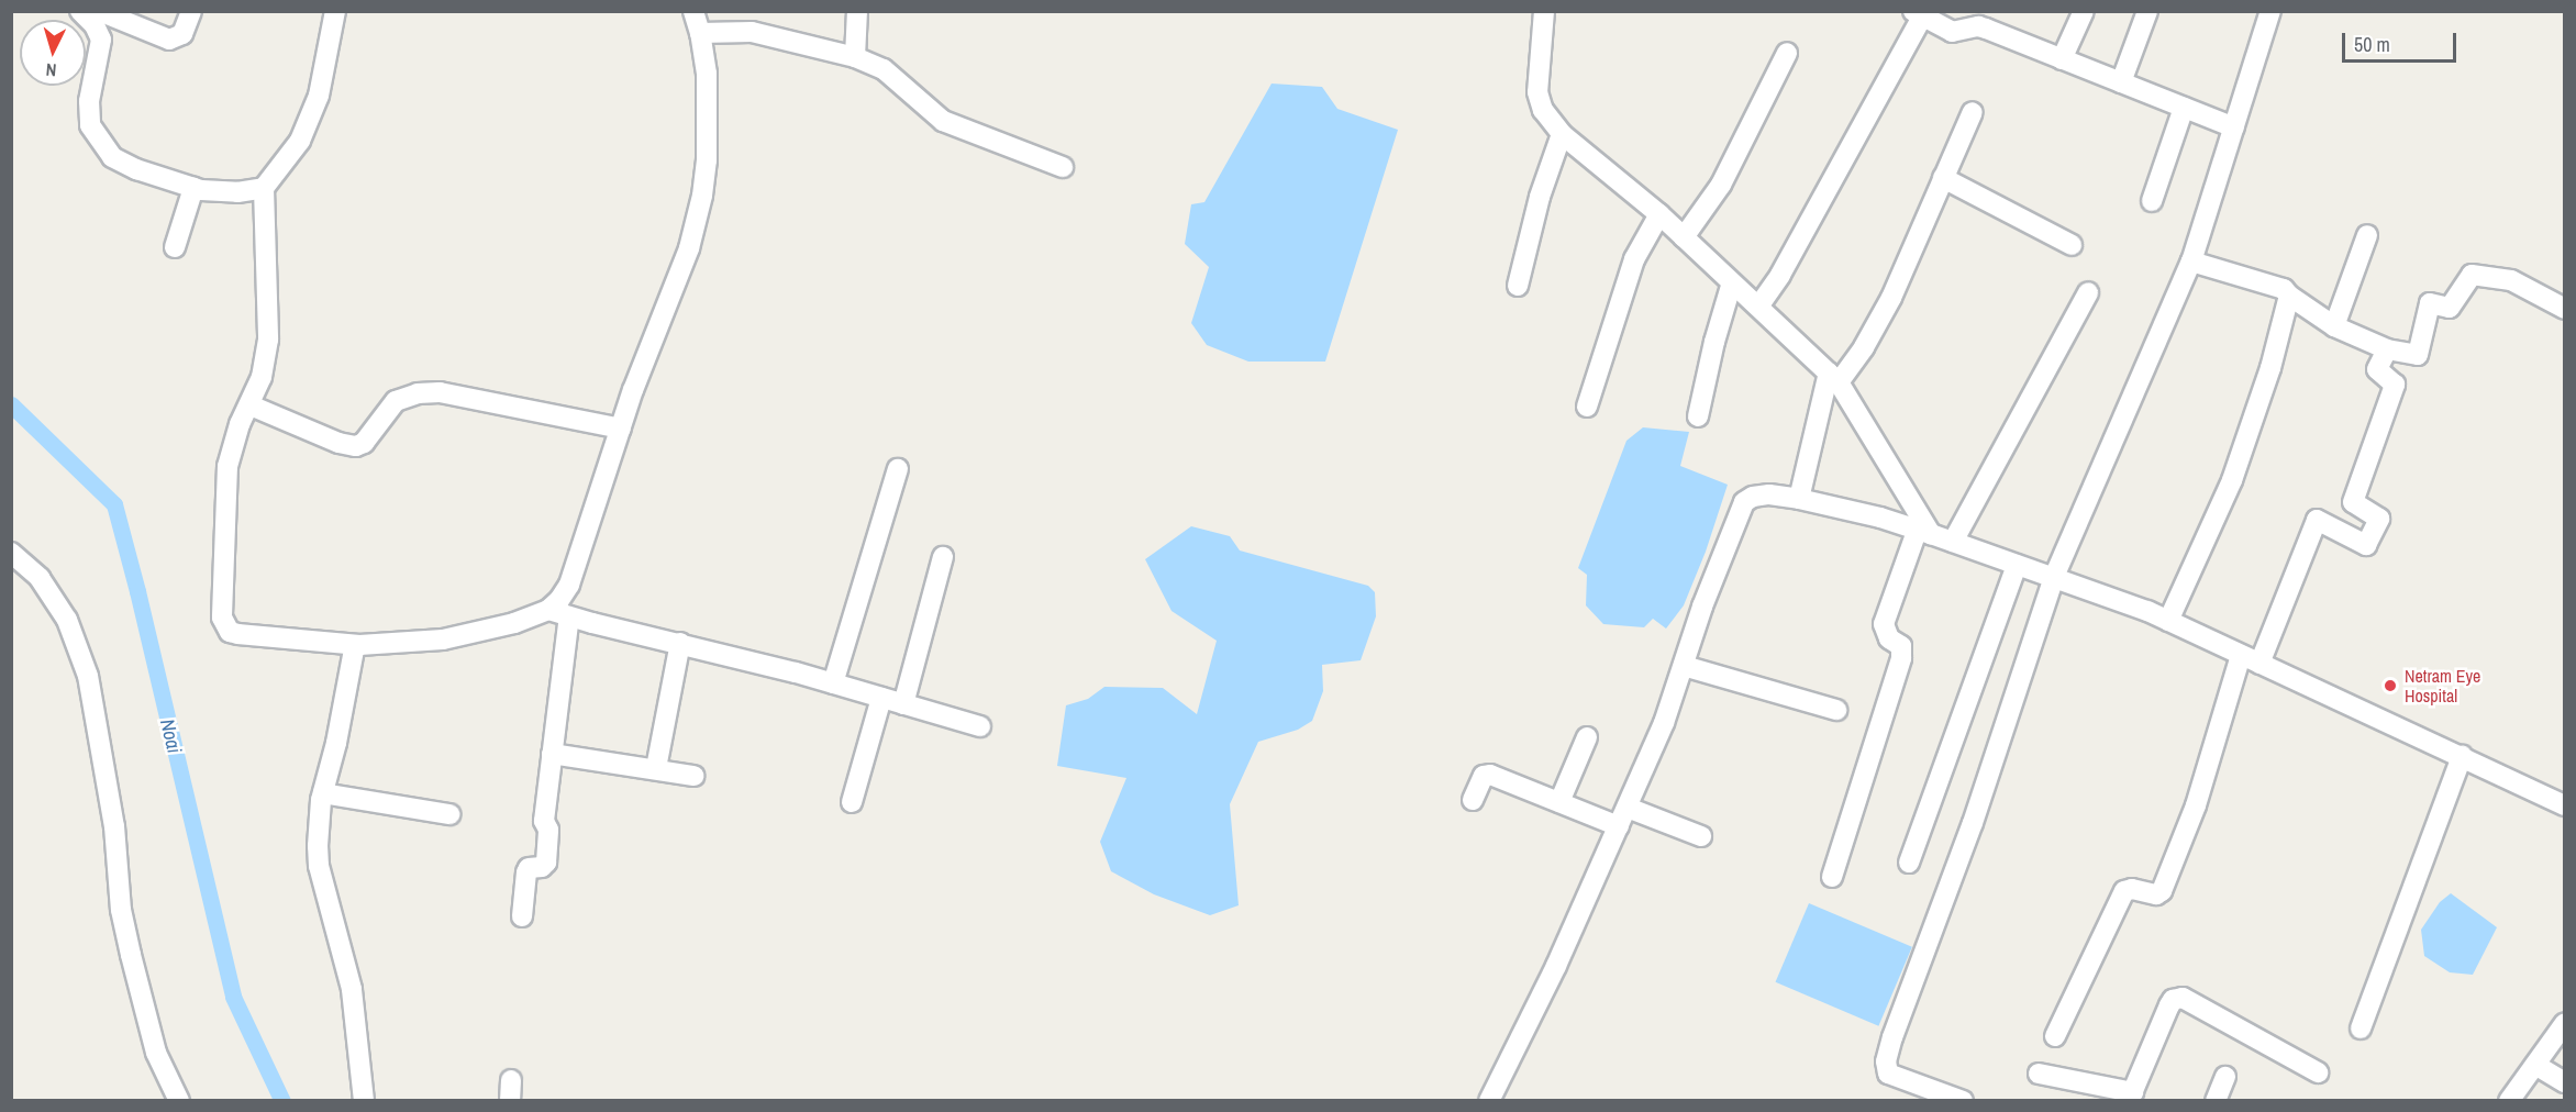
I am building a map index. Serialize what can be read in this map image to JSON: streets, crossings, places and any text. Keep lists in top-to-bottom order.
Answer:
{
  "water": ["Noai"],
  "places": ["Netram Eye Hospital"],
  "scale_bar": "50 m",
  "north": "bottom"
}
